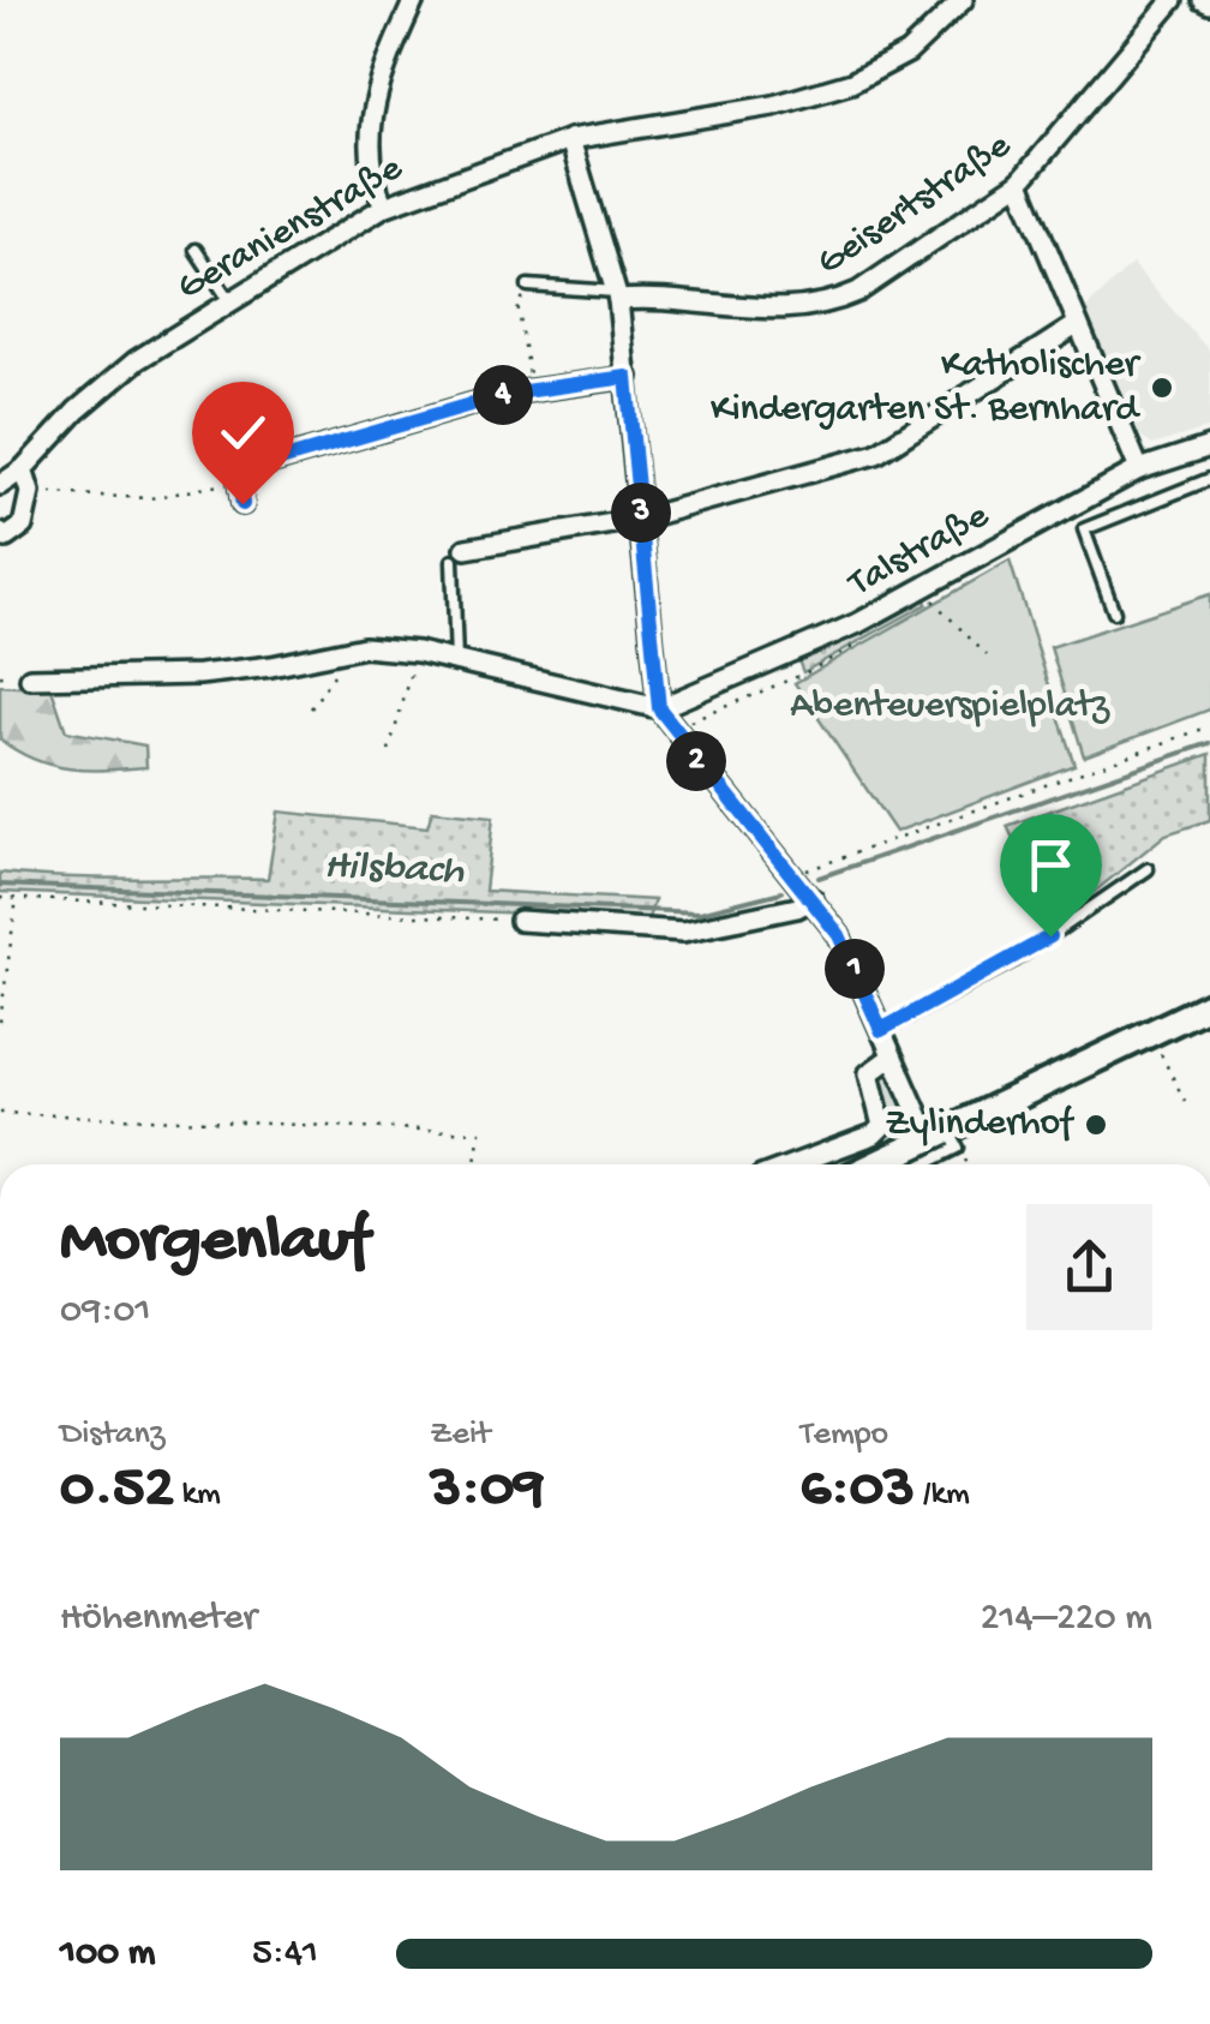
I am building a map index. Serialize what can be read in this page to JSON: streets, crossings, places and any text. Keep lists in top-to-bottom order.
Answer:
{
  "streets": {
    "street": ["Geisertstraße", "Geranienstraße", "Talstraße"]
  },
  "water": ["Hilsbach"],
  "parks": ["Abenteuerspielplatz"],
  "places": ["Katholischer Kindergarten St. Bernhard", "Zylinderhof"],
  "page": {
    "pins": [
      "4",
      "3",
      "2",
      "1"
    ],
    "heading": ["Morgenlauf", "09:01"],
    "stats": [
      ["Distanz", "0.52 km"],
      ["Zeit", "3:09"],
      ["Tempo", "6:03 /km"]
    ],
    "chart": ["Höhenmeter", "214–220 m"],
    "list": [
      {
        "name": "100 m",
        "note": "5:41"
      }
    ]
  }
}
